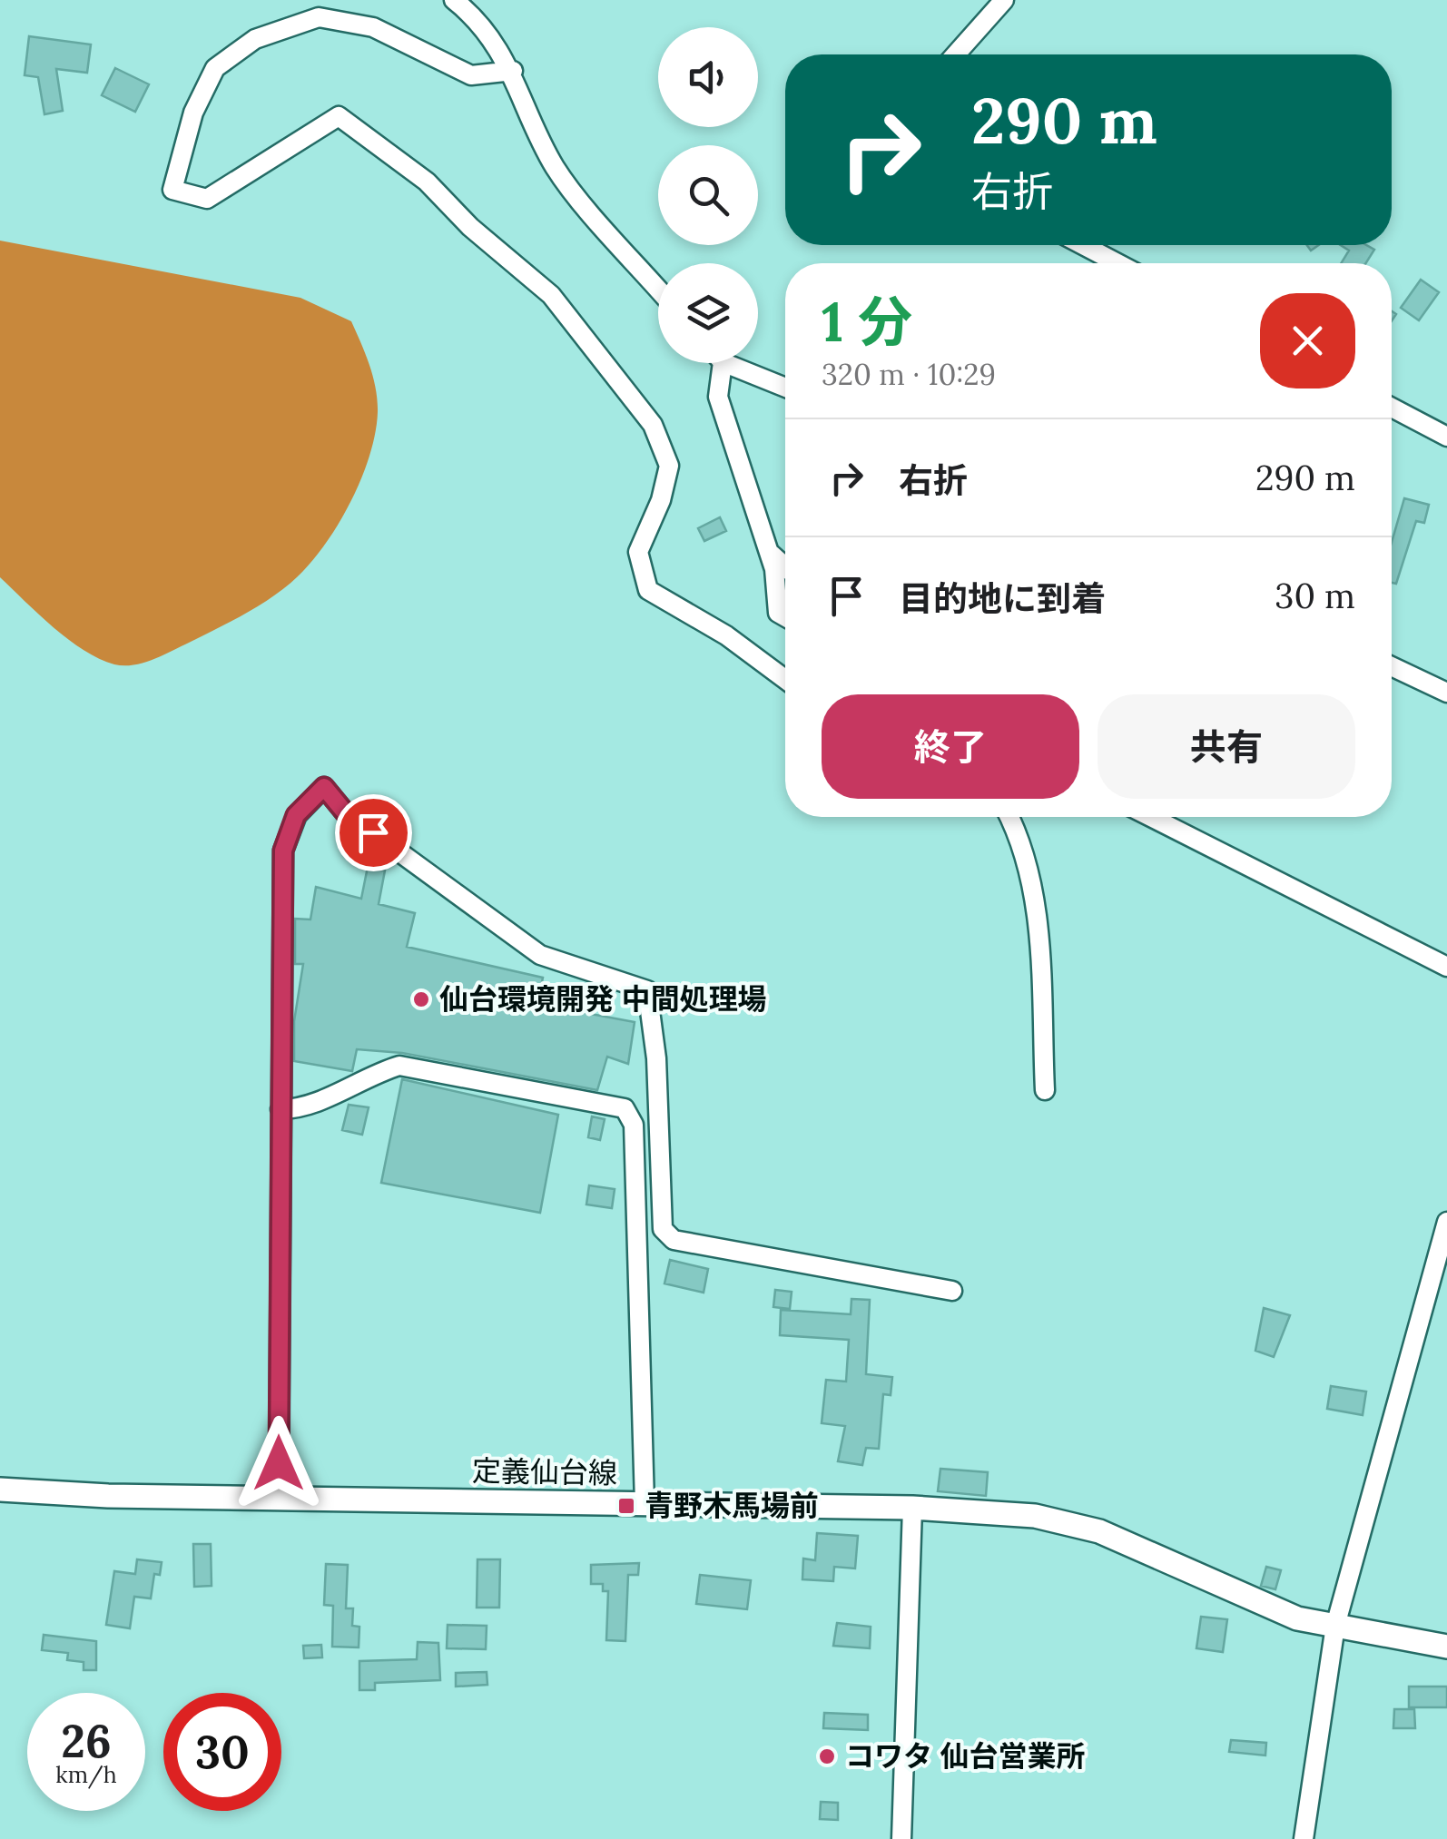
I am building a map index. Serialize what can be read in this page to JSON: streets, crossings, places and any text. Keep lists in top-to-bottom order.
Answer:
{
  "streets": {
    "main road": ["定義仙台線"]
  },
  "places": {
    "other": ["仙台環境開発 中間処理場", "コワタ 仙台営業所"],
    "transit": ["青野木馬場前"]
  },
  "page": {
    "turn": ["290 m", "右折"],
    "heading": ["1 分", "320 m · 10:29"],
    "list": [
      {
        "name": "右折",
        "value": "290 m"
      },
      {
        "name": "目的地に到着",
        "value": "30 m"
      }
    ],
    "buttons": ["終了", "共有"],
    "speed": "26 km/h",
    "limit": "30"
  }
}
